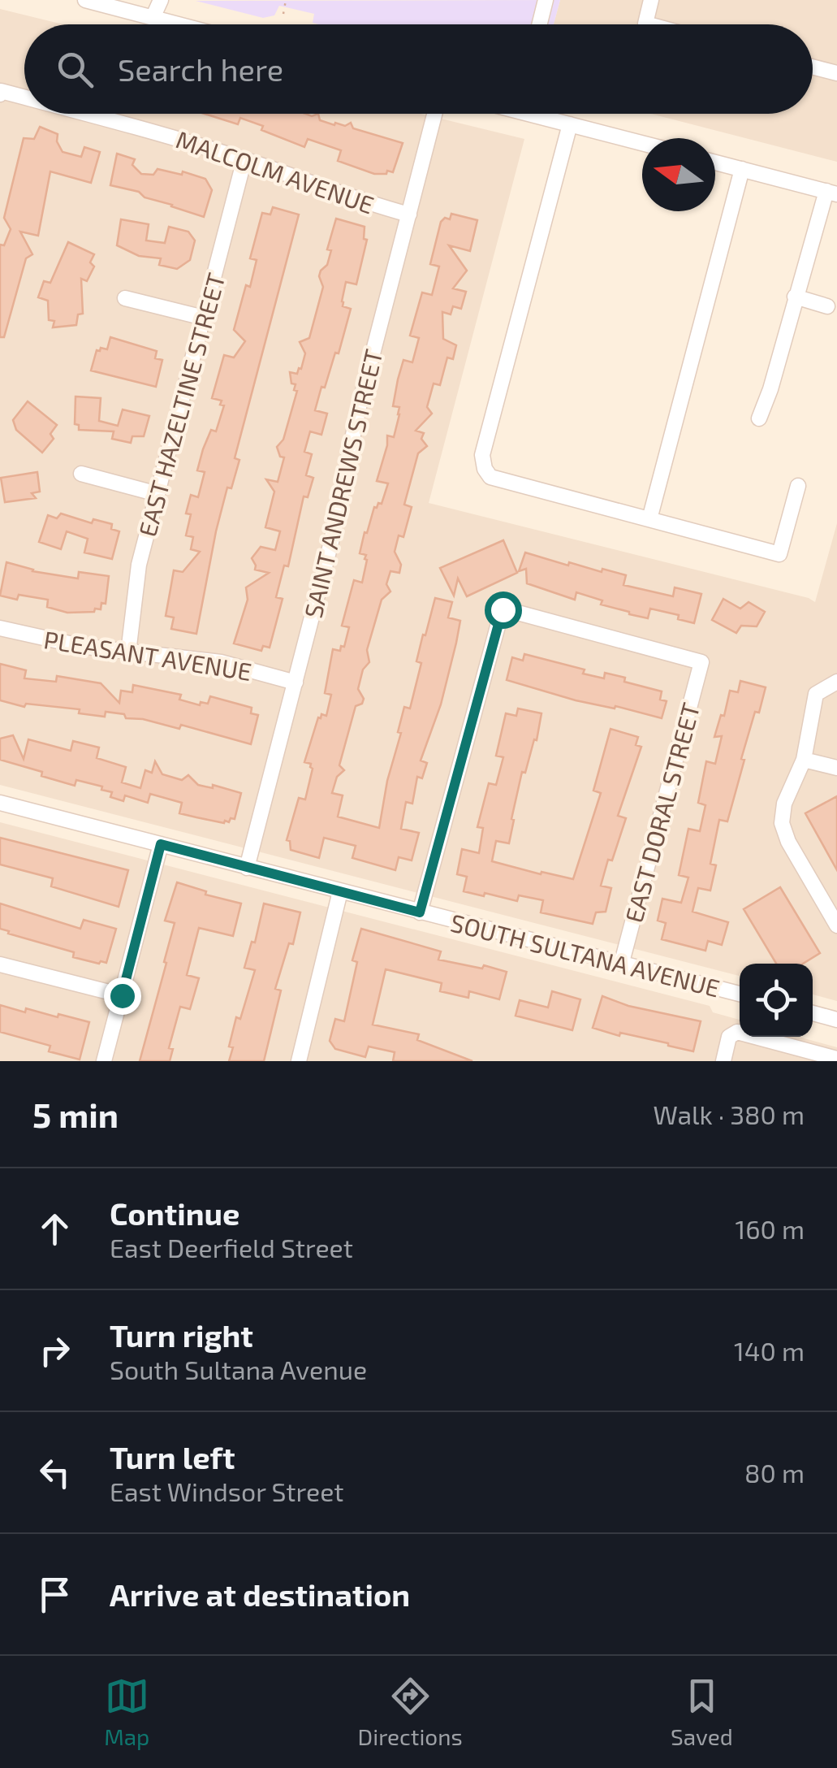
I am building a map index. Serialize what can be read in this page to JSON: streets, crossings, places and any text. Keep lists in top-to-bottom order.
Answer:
{
  "streets": {
    "street": [
      "MALCOLM AVENUE",
      "EAST HAZELTINE STREET",
      "SAINT ANDREWS STREET",
      "PLEASANT AVENUE",
      "EAST DORAL STREET",
      "SOUTH SULTANA AVENUE"
    ]
  },
  "crossings": [
    ["MALCOLM AVENUE", "EAST HAZELTINE STREET"],
    ["MALCOLM AVENUE", "SAINT ANDREWS STREET"],
    ["EAST HAZELTINE STREET", "PLEASANT AVENUE"],
    ["SAINT ANDREWS STREET", "PLEASANT AVENUE"],
    ["SAINT ANDREWS STREET", "SOUTH SULTANA AVENUE"],
    ["EAST DORAL STREET", "SOUTH SULTANA AVENUE"]
  ],
  "north": "left",
  "page": {
    "search": "Search here",
    "heading": ["5 min", "Walk · 380 m"],
    "list": [
      ["Continue", "East Deerfield Street", "160 m"],
      ["Turn right", "South Sultana Avenue", "140 m"],
      ["Turn left", "East Windsor Street", "80 m"],
      "Arrive at destination"
    ],
    "nav": ["Map", "Directions", "Saved"]
  }
}
